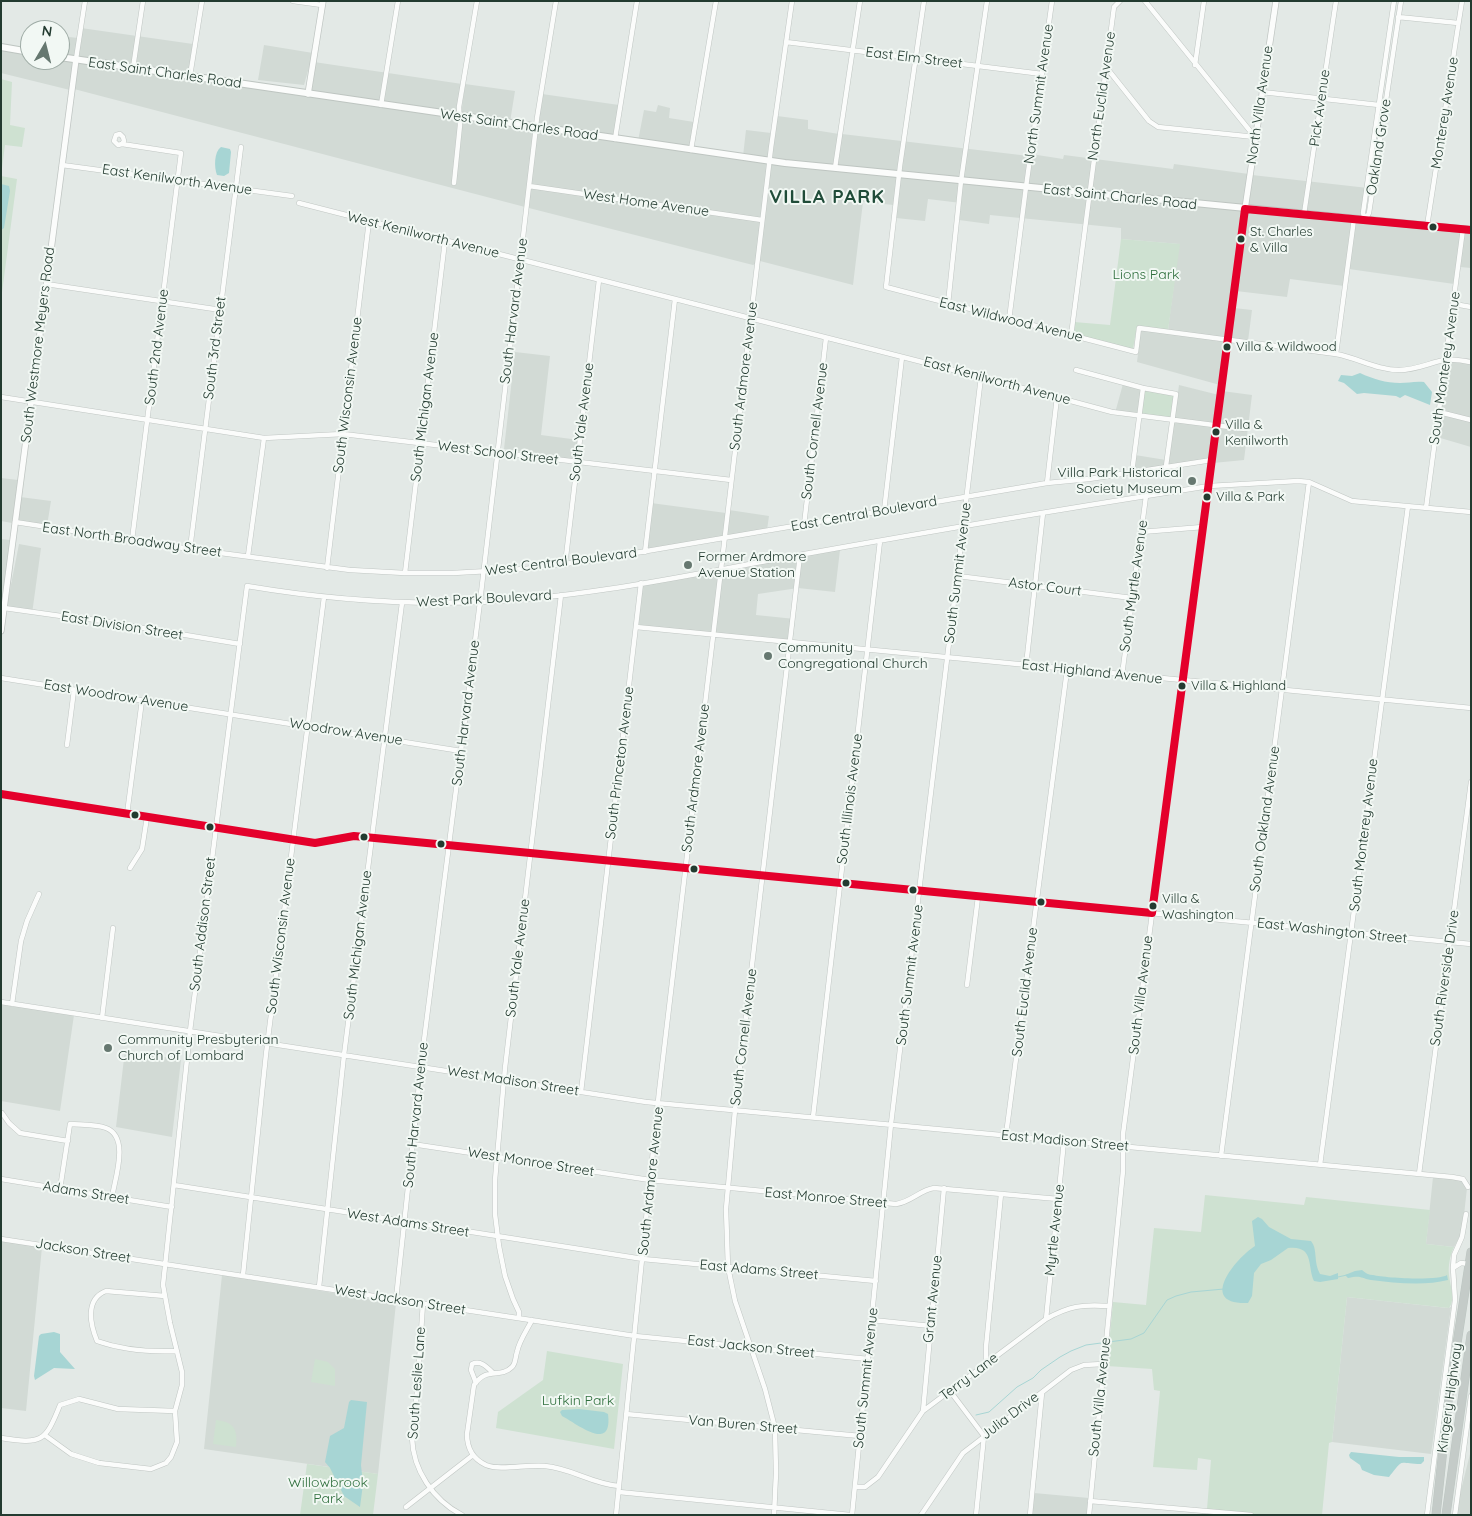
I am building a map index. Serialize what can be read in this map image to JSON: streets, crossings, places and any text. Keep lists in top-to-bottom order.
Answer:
{
  "streets": {
    "highway": ["Kingery Highway"],
    "main road": ["East Saint Charles Road", "West Saint Charles Road"],
    "street": [
      "East Elm Street",
      "North Summit Avenue",
      "North Euclid Avenue",
      "North Villa Avenue",
      "Pick Avenue",
      "Monterey Avenue",
      "Oakland Grove",
      "East Kenilworth Avenue",
      "West Home Avenue",
      "West Kenilworth Avenue",
      "South Harvard Avenue",
      "East Wildwood Avenue",
      "South Westmore Meyers Road",
      "South 2nd Avenue",
      "South 3rd Street",
      "South Monterey Avenue",
      "South Ardmore Avenue",
      "South Wisconsin Avenue",
      "South Michigan Avenue",
      "South Yale Avenue",
      "South Cornell Avenue",
      "West School Street",
      "East Central Boulevard",
      "East North Broadway Street",
      "West Central Boulevard",
      "South Summit Avenue",
      "South Myrtle Avenue",
      "Astor Court",
      "West Park Boulevard",
      "East Division Street",
      "East Highland Avenue",
      "East Woodrow Avenue",
      "Woodrow Avenue",
      "South Princeton Avenue",
      "South Illinois Avenue",
      "South Oakland Avenue",
      "South Addison Street",
      "East Washington Street",
      "South Riverside Drive",
      "South Euclid Avenue",
      "South Villa Avenue",
      "West Madison Street",
      "East Madison Street",
      "West Monroe Street",
      "Adams Street",
      "East Monroe Street",
      "West Adams Street",
      "Myrtle Avenue",
      "Jackson Street",
      "East Adams Street",
      "Grant Avenue",
      "West Jackson Street",
      "East Jackson Street",
      "Terry Lane",
      "South Leslie Lane",
      "Julia Drive",
      "Van Buren Street"
    ]
  },
  "crossings": [
    ["East Elm Street", "North Summit Avenue"],
    ["East Elm Street", "South Ardmore Avenue"],
    ["East Saint Charles Road", "North Summit Avenue"],
    ["East Saint Charles Road", "North Euclid Avenue"],
    ["East Saint Charles Road", "North Villa Avenue"],
    ["East Saint Charles Road", "Pick Avenue"],
    ["East Saint Charles Road", "Monterey Avenue"],
    ["East Saint Charles Road", "West Saint Charles Road"],
    ["East Saint Charles Road", "Oakland Grove"],
    ["East Saint Charles Road", "East Wildwood Avenue"],
    ["East Saint Charles Road", "South Westmore Meyers Road"],
    ["East Saint Charles Road", "South Monterey Avenue"],
    ["East Saint Charles Road", "South Ardmore Avenue"],
    ["East Saint Charles Road", "South Villa Avenue"],
    ["North Villa Avenue", "South Villa Avenue"],
    ["West Saint Charles Road", "South Harvard Avenue"],
    ["West Saint Charles Road", "South Ardmore Avenue"],
    ["East Kenilworth Avenue", "West Kenilworth Avenue"],
    ["East Kenilworth Avenue", "South Westmore Meyers Road"],
    ["East Kenilworth Avenue", "South 2nd Avenue"],
    ["East Kenilworth Avenue", "South 3rd Street"],
    ["East Kenilworth Avenue", "South Ardmore Avenue"],
    ["East Kenilworth Avenue", "South Cornell Avenue"],
    ["East Kenilworth Avenue", "South Summit Avenue"],
    ["East Kenilworth Avenue", "South Villa Avenue"],
    ["West Home Avenue", "South Harvard Avenue"],
    ["West Home Avenue", "South Ardmore Avenue"],
    ["West Kenilworth Avenue", "South Harvard Avenue"],
    ["West Kenilworth Avenue", "South Ardmore Avenue"],
    ["West Kenilworth Avenue", "South Wisconsin Avenue"],
    ["West Kenilworth Avenue", "South Michigan Avenue"],
    ["West Kenilworth Avenue", "South Yale Avenue"],
    ["South Harvard Avenue", "West School Street"],
    ["South Harvard Avenue", "West Central Boulevard"],
    ["South Harvard Avenue", "West Park Boulevard"],
    ["South Harvard Avenue", "Woodrow Avenue"],
    ["South Harvard Avenue", "East Washington Street"],
    ["South Harvard Avenue", "West Madison Street"],
    ["South Harvard Avenue", "West Monroe Street"],
    ["South Harvard Avenue", "West Adams Street"],
    ["South Harvard Avenue", "West Jackson Street"],
    ["East Wildwood Avenue", "South Villa Avenue"],
    ["South Westmore Meyers Road", "West School Street"],
    ["South Westmore Meyers Road", "East North Broadway Street"],
    ["South Westmore Meyers Road", "East Division Street"],
    ["South 2nd Avenue", "West School Street"],
    ["South 2nd Avenue", "East North Broadway Street"],
    ["South 3rd Street", "West School Street"],
    ["South 3rd Street", "East North Broadway Street"],
    ["South Monterey Avenue", "East Highland Avenue"],
    ["South Monterey Avenue", "East Washington Street"],
    ["South Monterey Avenue", "East Madison Street"],
    ["South Ardmore Avenue", "West School Street"],
    ["South Ardmore Avenue", "East Central Boulevard"],
    ["South Ardmore Avenue", "West Central Boulevard"],
    ["South Ardmore Avenue", "West Park Boulevard"],
    ["South Ardmore Avenue", "East Highland Avenue"],
    ["South Ardmore Avenue", "East Washington Street"],
    ["South Ardmore Avenue", "West Madison Street"],
    ["South Ardmore Avenue", "East Madison Street"],
    ["South Ardmore Avenue", "West Monroe Street"],
    ["South Ardmore Avenue", "East Monroe Street"],
    ["South Ardmore Avenue", "West Adams Street"],
    ["South Ardmore Avenue", "East Adams Street"],
    ["South Ardmore Avenue", "West Jackson Street"],
    ["South Ardmore Avenue", "East Jackson Street"],
    ["South Ardmore Avenue", "Van Buren Street"],
    ["South Wisconsin Avenue", "West School Street"],
    ["South Wisconsin Avenue", "West Central Boulevard"],
    ["South Wisconsin Avenue", "West Park Boulevard"],
    ["South Wisconsin Avenue", "Woodrow Avenue"],
    ["South Wisconsin Avenue", "East Washington Street"],
    ["South Wisconsin Avenue", "West Madison Street"],
    ["South Wisconsin Avenue", "West Adams Street"],
    ["South Wisconsin Avenue", "West Jackson Street"],
    ["South Michigan Avenue", "West School Street"],
    ["South Michigan Avenue", "West Central Boulevard"],
    ["South Michigan Avenue", "West Park Boulevard"],
    ["South Michigan Avenue", "Woodrow Avenue"],
    ["South Michigan Avenue", "East Washington Street"],
    ["South Michigan Avenue", "West Madison Street"],
    ["South Michigan Avenue", "West Adams Street"],
    ["South Michigan Avenue", "West Jackson Street"],
    ["South Yale Avenue", "West School Street"],
    ["South Yale Avenue", "West Central Boulevard"],
    ["South Yale Avenue", "West Park Boulevard"],
    ["South Yale Avenue", "East Washington Street"],
    ["South Yale Avenue", "West Madison Street"],
    ["South Yale Avenue", "West Monroe Street"],
    ["South Yale Avenue", "West Adams Street"],
    ["South Yale Avenue", "West Jackson Street"],
    ["South Cornell Avenue", "East Central Boulevard"],
    ["South Cornell Avenue", "West Park Boulevard"],
    ["South Cornell Avenue", "East Highland Avenue"],
    ["South Cornell Avenue", "East Washington Street"],
    ["South Cornell Avenue", "East Madison Street"],
    ["South Cornell Avenue", "East Monroe Street"],
    ["South Cornell Avenue", "East Adams Street"],
    ["South Cornell Avenue", "East Jackson Street"],
    ["South Cornell Avenue", "Van Buren Street"],
    ["East Central Boulevard", "West Central Boulevard"],
    ["East Central Boulevard", "South Summit Avenue"],
    ["East Central Boulevard", "South Villa Avenue"],
    ["East North Broadway Street", "West Central Boulevard"],
    ["South Summit Avenue", "Astor Court"],
    ["South Summit Avenue", "West Park Boulevard"],
    ["South Summit Avenue", "East Highland Avenue"],
    ["South Summit Avenue", "East Washington Street"],
    ["South Summit Avenue", "East Madison Street"],
    ["South Summit Avenue", "East Monroe Street"],
    ["South Summit Avenue", "East Adams Street"],
    ["South Summit Avenue", "East Jackson Street"],
    ["South Summit Avenue", "Terry Lane"],
    ["South Summit Avenue", "Van Buren Street"],
    ["South Myrtle Avenue", "Astor Court"],
    ["South Myrtle Avenue", "West Park Boulevard"],
    ["South Myrtle Avenue", "East Highland Avenue"],
    ["West Park Boulevard", "South Princeton Avenue"],
    ["West Park Boulevard", "South Illinois Avenue"],
    ["West Park Boulevard", "South Oakland Avenue"],
    ["West Park Boulevard", "South Addison Street"],
    ["West Park Boulevard", "South Villa Avenue"],
    ["East Division Street", "South Addison Street"],
    ["East Highland Avenue", "South Princeton Avenue"],
    ["East Highland Avenue", "South Illinois Avenue"],
    ["East Highland Avenue", "South Oakland Avenue"],
    ["East Highland Avenue", "South Euclid Avenue"],
    ["East Highland Avenue", "South Villa Avenue"],
    ["East Woodrow Avenue", "Woodrow Avenue"],
    ["East Woodrow Avenue", "South Addison Street"],
    ["Woodrow Avenue", "South Addison Street"],
    ["South Princeton Avenue", "East Washington Street"],
    ["South Princeton Avenue", "West Madison Street"],
    ["South Illinois Avenue", "East Washington Street"],
    ["South Illinois Avenue", "East Madison Street"],
    ["South Oakland Avenue", "East Washington Street"],
    ["South Oakland Avenue", "East Madison Street"],
    ["South Addison Street", "East Washington Street"],
    ["South Addison Street", "West Madison Street"],
    ["South Addison Street", "Adams Street"],
    ["South Addison Street", "West Adams Street"],
    ["South Addison Street", "Jackson Street"],
    ["South Addison Street", "West Jackson Street"],
    ["East Washington Street", "South Riverside Drive"],
    ["East Washington Street", "South Euclid Avenue"],
    ["East Washington Street", "South Villa Avenue"],
    ["South Riverside Drive", "East Madison Street"],
    ["South Euclid Avenue", "East Madison Street"],
    ["South Villa Avenue", "East Madison Street"],
    ["South Villa Avenue", "Terry Lane"],
    ["South Villa Avenue", "Julia Drive"],
    ["West Madison Street", "East Madison Street"],
    ["East Madison Street", "Myrtle Avenue"],
    ["West Monroe Street", "East Monroe Street"],
    ["East Monroe Street", "Myrtle Avenue"],
    ["East Monroe Street", "Grant Avenue"],
    ["West Adams Street", "East Adams Street"],
    ["Myrtle Avenue", "Terry Lane"],
    ["Jackson Street", "West Jackson Street"],
    ["Grant Avenue", "Terry Lane"],
    ["West Jackson Street", "East Jackson Street"],
    ["West Jackson Street", "South Leslie Lane"]
  ],
  "districts": ["VILLA PARK"],
  "parks": ["Lions Park", "Lufkin Park", "Willowbrook Park"],
  "places": [
    "St. Charles & Villa",
    "Villa & Wildwood",
    "Villa & Kenilworth",
    "Villa Park Historical Society Museum",
    "Villa & Park",
    "Former Ardmore Avenue Station",
    "Community Congregational Church",
    "Villa & Highland",
    "Villa & Washington",
    "Community Presbyterian Church of Lombard"
  ],
  "north": "top"
}
